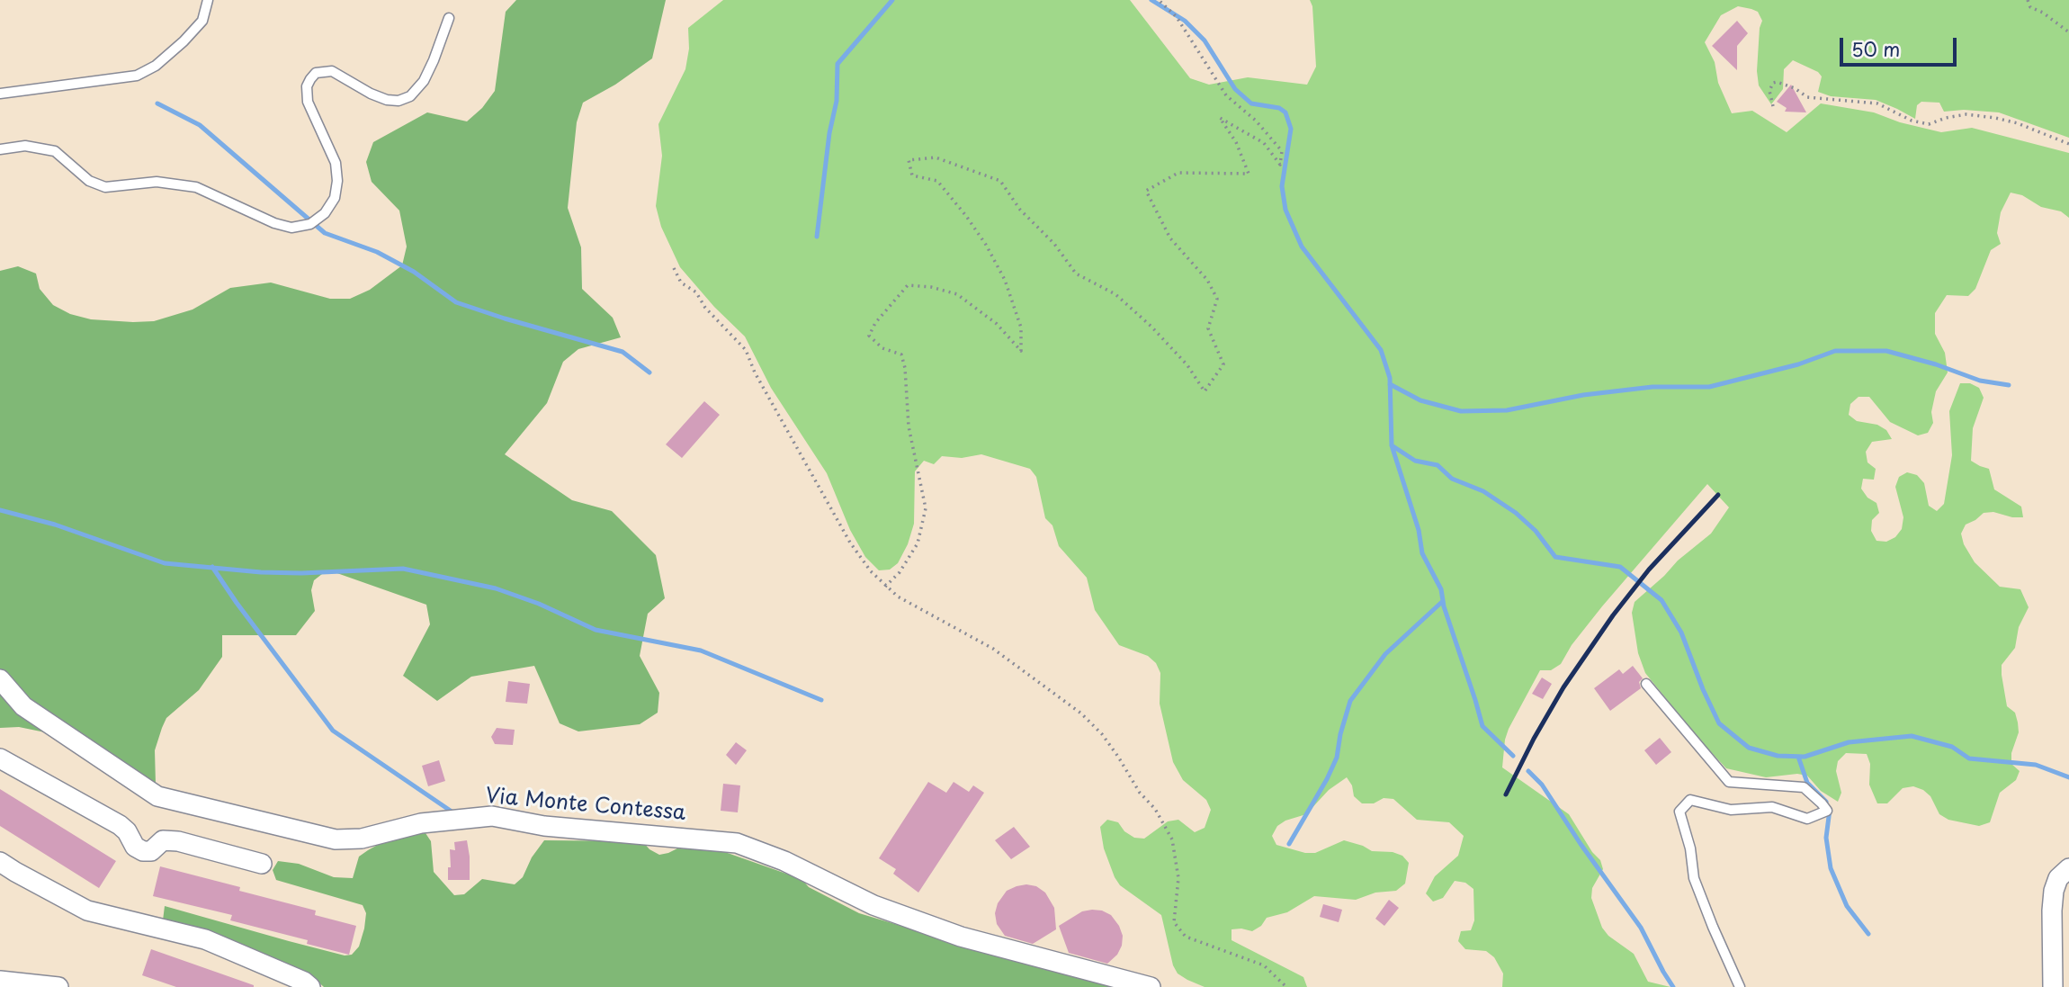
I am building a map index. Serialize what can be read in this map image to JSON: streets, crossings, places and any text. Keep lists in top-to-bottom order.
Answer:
{
  "streets": {
    "street": ["Via Monte Contessa"]
  },
  "scale_bar": "50 m"
}
